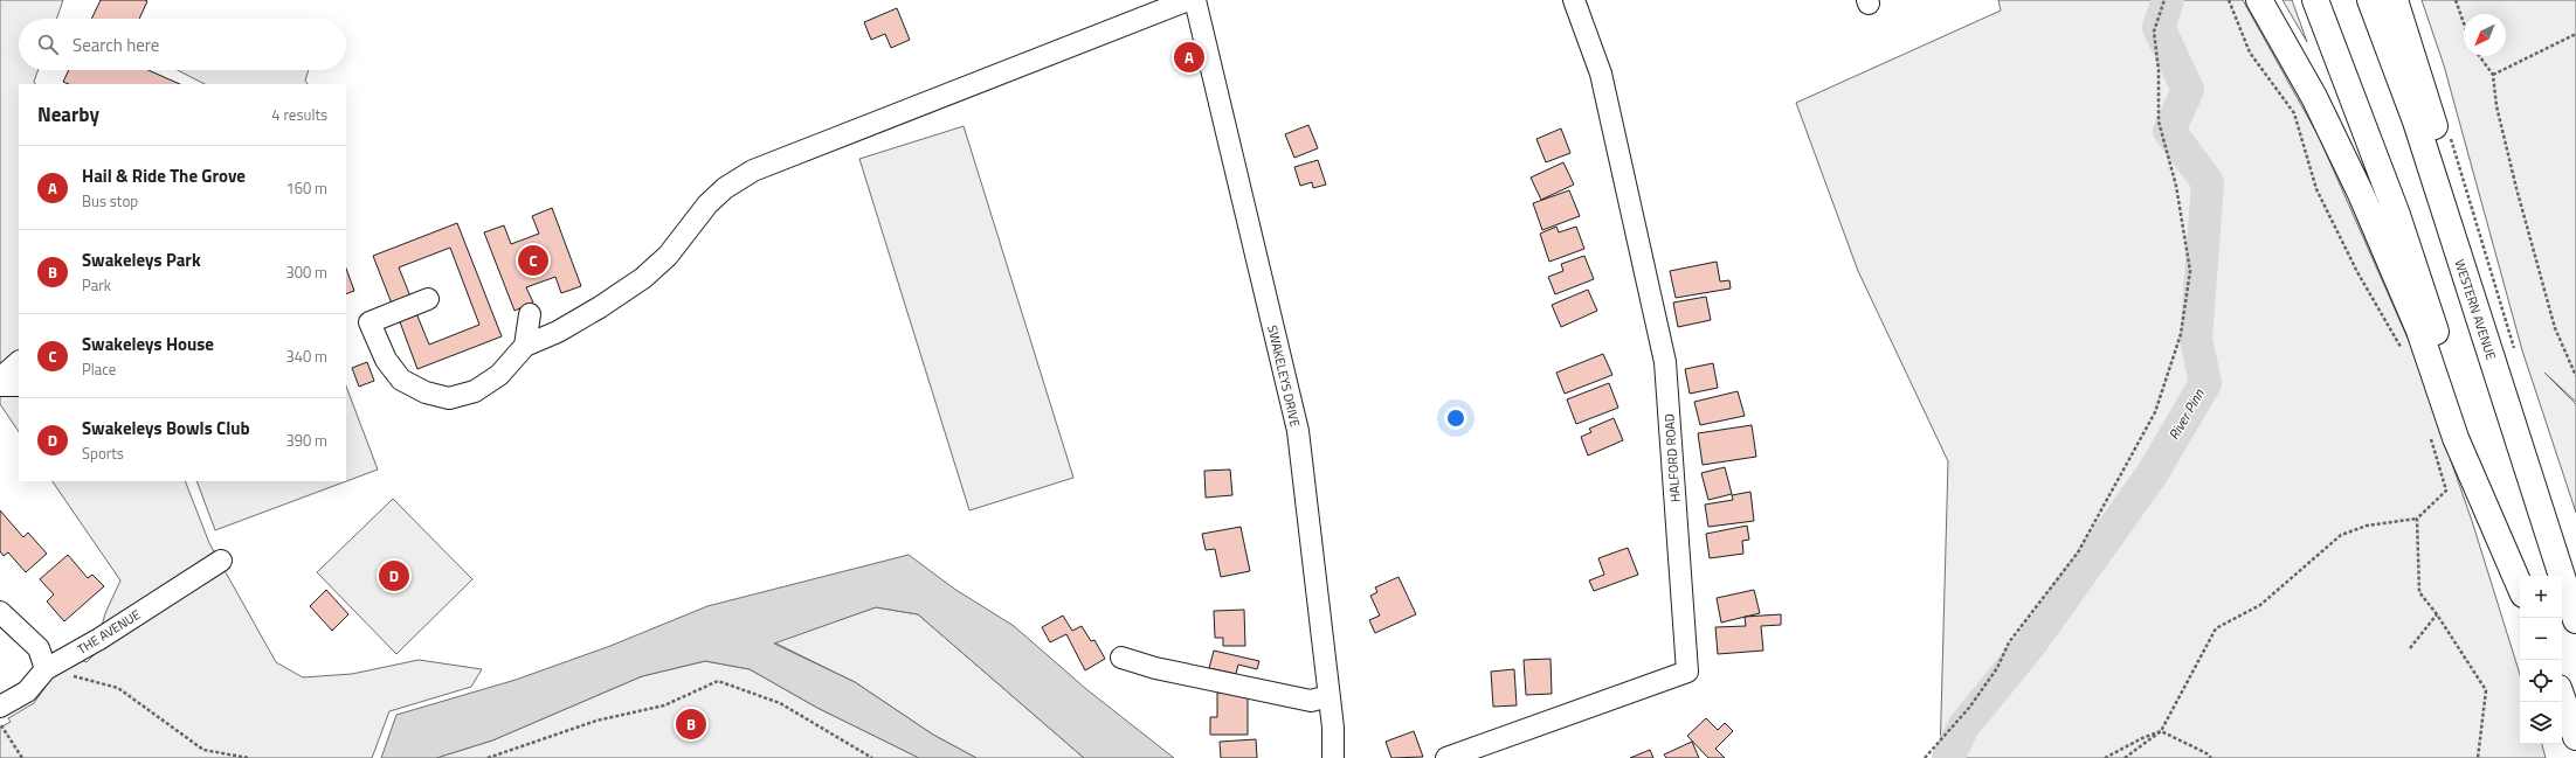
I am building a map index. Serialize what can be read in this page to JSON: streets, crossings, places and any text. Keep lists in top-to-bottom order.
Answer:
{
  "streets": {
    "highway": ["WESTERN AVENUE"],
    "street": ["SWAKELEYS DRIVE", "HALFORD ROAD", "THE AVENUE"]
  },
  "water": ["River Pinn"],
  "north": "bottom left",
  "page": {
    "search": "Search here",
    "pins": [
      "A",
      "C",
      "D",
      "B"
    ],
    "heading": ["Nearby", "4 results"],
    "list": [
      {
        "mark": "A",
        "name": "Hail & Ride The Grove",
        "note": "Bus stop",
        "value": "160 m"
      },
      {
        "mark": "B",
        "name": "Swakeleys Park",
        "note": "Park",
        "value": "300 m"
      },
      {
        "mark": "C",
        "name": "Swakeleys House",
        "note": "Place",
        "value": "340 m"
      },
      {
        "mark": "D",
        "name": "Swakeleys Bowls Club",
        "note": "Sports",
        "value": "390 m"
      }
    ],
    "map_buttons": ["+", "−"]
  }
}
